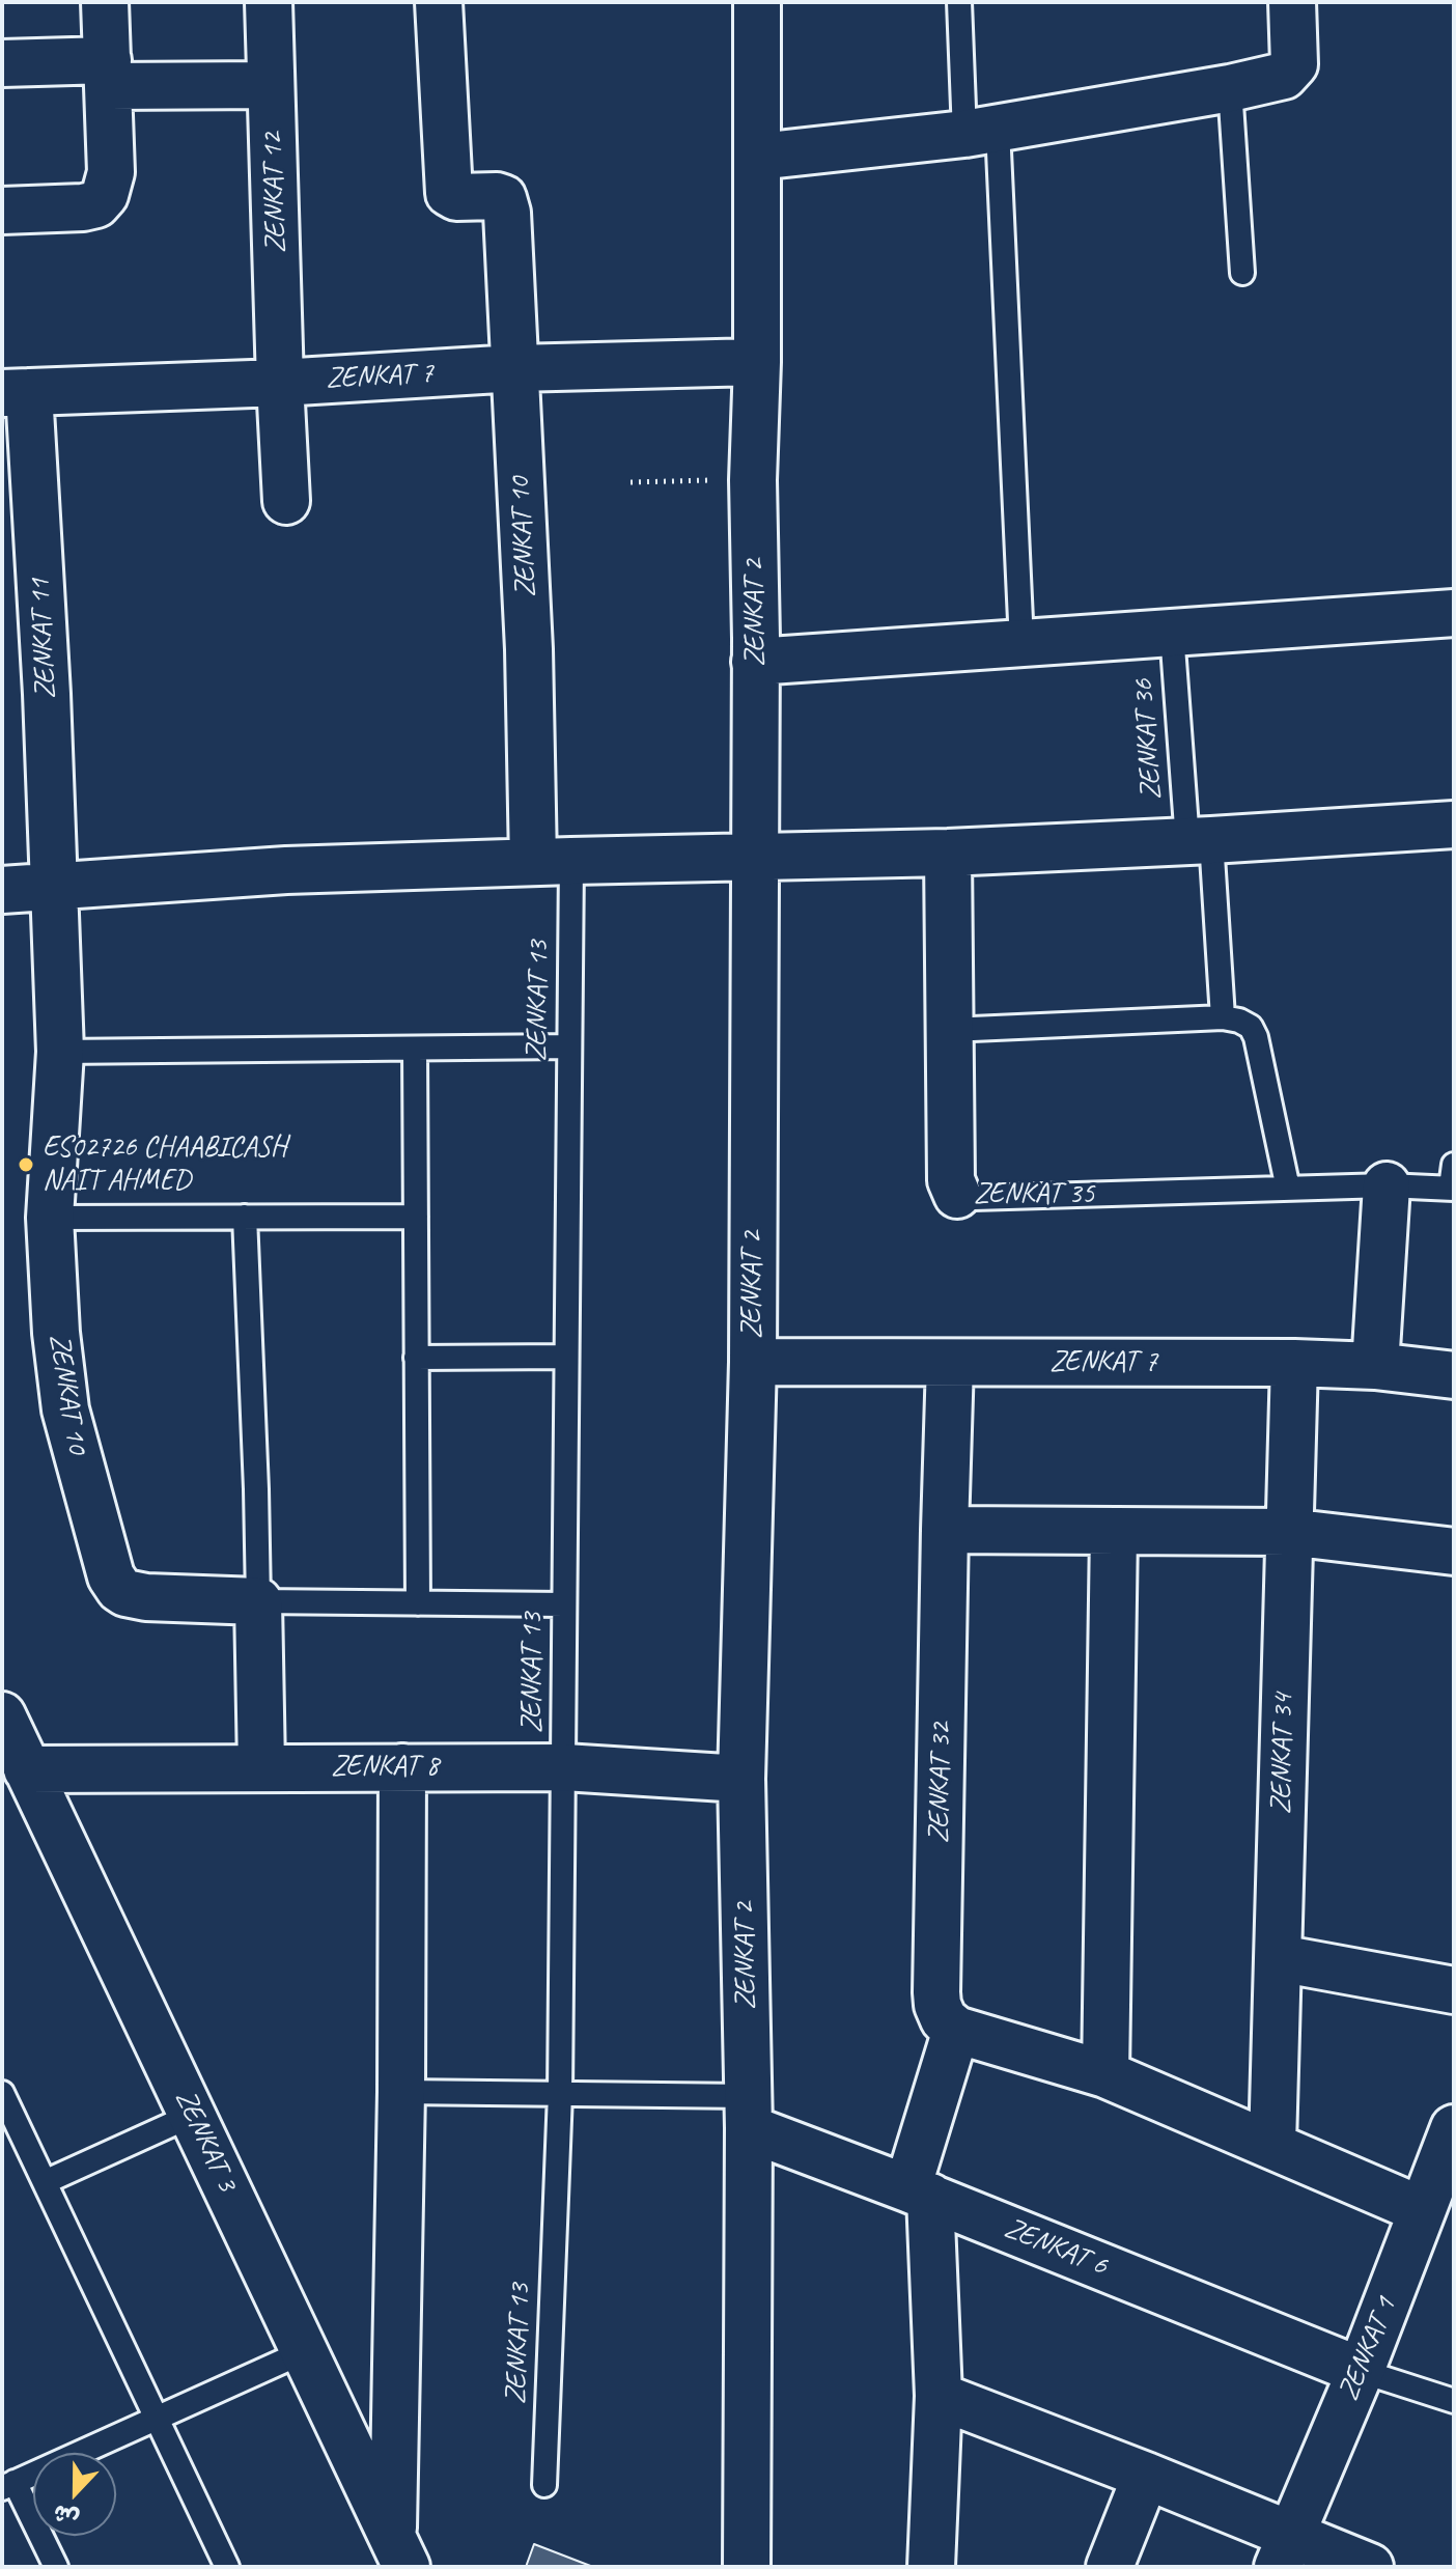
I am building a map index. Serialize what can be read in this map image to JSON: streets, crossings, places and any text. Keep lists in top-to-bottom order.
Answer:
{
  "streets": {
    "street": [
      "ZENKAT 12",
      "ZENKAT 7",
      "ZENKAT 10",
      "ZENKAT 2",
      "ZENKAT 11",
      "ZENKAT 35",
      "ZENKAT 34",
      "ZENKAT 8",
      "ZENKAT 32",
      "ZENKAT 3",
      "ZENKAT 6",
      "ZENKAT 1"
    ],
    "lane": ["ZENKAT 36", "ZENKAT 13"]
  },
  "crossings": [
    ["ZENKAT 12", "ZENKAT 7"],
    ["ZENKAT 7", "ZENKAT 10"],
    ["ZENKAT 7", "ZENKAT 2"],
    ["ZENKAT 7", "ZENKAT 11"],
    ["ZENKAT 7", "ZENKAT 34"],
    ["ZENKAT 7", "ZENKAT 32"],
    ["ZENKAT 10", "ZENKAT 11"],
    ["ZENKAT 10", "ZENKAT 13"],
    ["ZENKAT 2", "ZENKAT 8"],
    ["ZENKAT 2", "ZENKAT 6"],
    ["ZENKAT 13", "ZENKAT 8"],
    ["ZENKAT 8", "ZENKAT 3"],
    ["ZENKAT 6", "ZENKAT 1"]
  ],
  "places": ["ES02726 CHAABICASH NAIT AHMED"],
  "north": "bottom"
}
